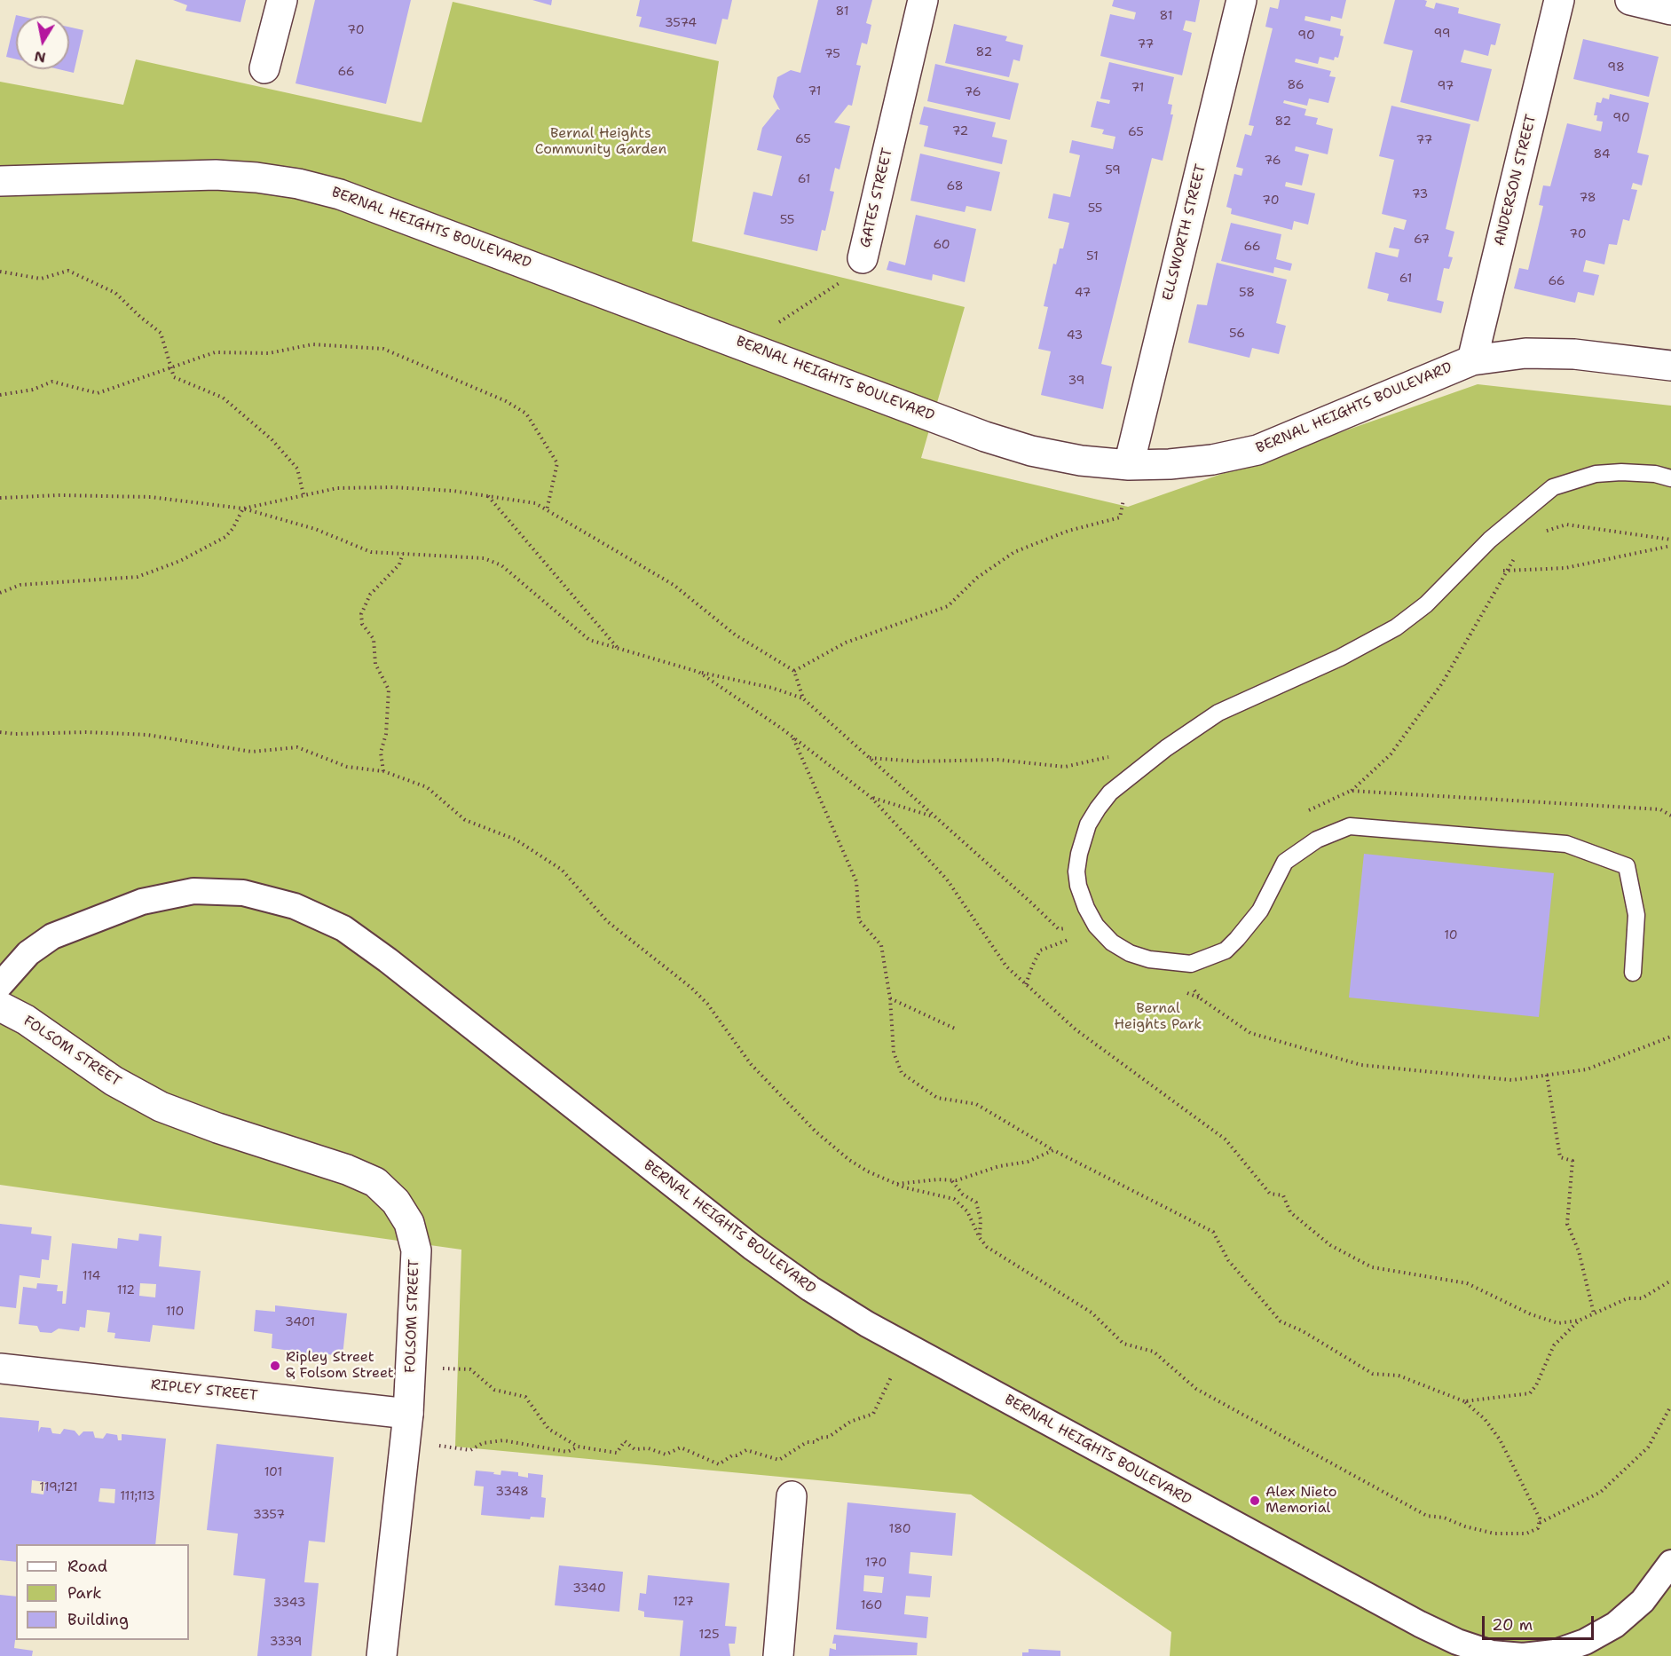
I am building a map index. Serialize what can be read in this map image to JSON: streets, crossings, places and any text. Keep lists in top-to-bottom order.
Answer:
{
  "streets": {
    "street": [
      "ANDERSON STREET",
      "GATES STREET",
      "BERNAL HEIGHTS BOULEVARD",
      "ELLSWORTH STREET",
      "FOLSOM STREET",
      "RIPLEY STREET"
    ]
  },
  "crossings": [
    ["ANDERSON STREET", "BERNAL HEIGHTS BOULEVARD"],
    ["GATES STREET", "BERNAL HEIGHTS BOULEVARD"],
    ["BERNAL HEIGHTS BOULEVARD", "ELLSWORTH STREET"],
    ["FOLSOM STREET", "RIPLEY STREET"]
  ],
  "parks": ["Bernal Heights Community Garden", "Bernal Heights Park"],
  "places": ["Ripley Street & Folsom Street", "Alex Nieto Memorial"],
  "house_numbers": [
    "81",
    "81",
    "3574",
    "70",
    "99",
    "90",
    "77",
    "82",
    "75",
    "98",
    "66",
    "86",
    "97",
    "71",
    "71",
    "76",
    "90",
    "82",
    "72",
    "65",
    "65",
    "77",
    "84",
    "76",
    "59",
    "61",
    "68",
    "73",
    "78",
    "70",
    "55",
    "55",
    "70",
    "67",
    "60",
    "66",
    "51",
    "61",
    "66",
    "47",
    "58",
    "56",
    "43",
    "39",
    "10",
    "114",
    "112",
    "110",
    "3401",
    "101",
    "119;121",
    "3348",
    "111;113",
    "3357",
    "180",
    "170",
    "3340",
    "127",
    "3343",
    "160",
    "125",
    "3339"
  ],
  "legend": ["Road", "Park", "Building"],
  "scale_bar": "20 m",
  "north": "bottom"
}
